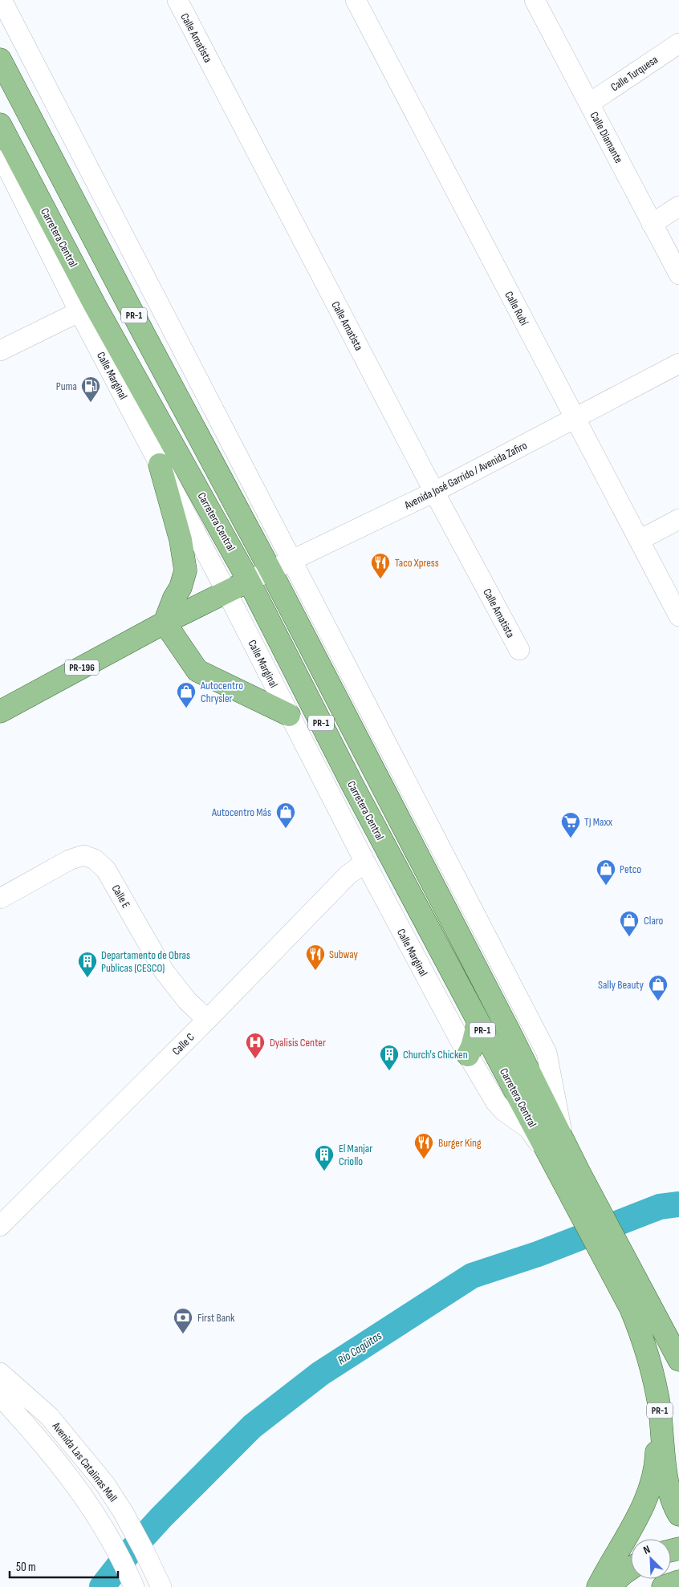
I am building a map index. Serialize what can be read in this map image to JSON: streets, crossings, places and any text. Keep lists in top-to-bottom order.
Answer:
{
  "streets": {
    "main road": ["Carretera Central", "PR-1", "PR-196"],
    "street": [
      "Calle Amatista",
      "Calle Turquesa",
      "Calle Diamante",
      "Calle Rubí",
      "Calle Marginal",
      "Avenida José Garrido / Avenida Zafiro",
      "Calle E",
      "Calle C",
      "Avenida Las Catalinas Mall"
    ]
  },
  "crossings": [
    ["Calle Amatista", "Avenida José Garrido / Avenida Zafiro"],
    ["Calle Turquesa", "Calle Diamante"],
    ["Carretera Central", "Calle Marginal"],
    ["Carretera Central", "Avenida José Garrido / Avenida Zafiro"],
    ["Carretera Central", "PR-196"],
    ["Calle Rubí", "Avenida José Garrido / Avenida Zafiro"],
    ["Calle Marginal", "PR-196"],
    ["Calle Marginal", "Calle C"],
    ["Avenida José Garrido / Avenida Zafiro", "PR-196"],
    ["Calle E", "Calle C"]
  ],
  "water": ["Río Cagüitas"],
  "places": {
    "fuel station": ["Puma"],
    "restaurant": ["Taco Xpress", "Subway", "Burger King"],
    "shop": [
      "Autocentro Chrysler",
      "Autocentro Más",
      "Petco",
      "Claro",
      "Sally Beauty"
    ],
    "supermarket": ["TJ Maxx"],
    "building": ["Departamento de Obras Publicas (CESCO)", "Church's Chicken", "El Manjar Criollo"],
    "hospital": ["Dyalisis Center"],
    "bank": ["First Bank"]
  },
  "scale_bar": "50 m",
  "north": "top left"
}
